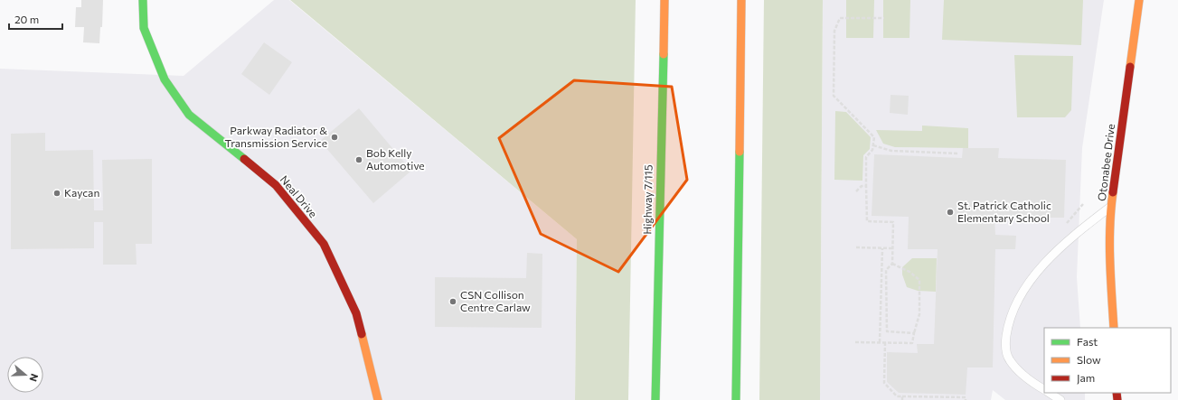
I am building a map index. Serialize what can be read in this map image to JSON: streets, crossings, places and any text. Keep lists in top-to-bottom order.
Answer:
{
  "streets": {
    "main road": ["Otonabee Drive", "Neal Drive", "Highway 7/115"]
  },
  "places": [
    "Parkway Radiator & Transmission Service",
    "Bob Kelly Automotive",
    "Kaycan",
    "St. Patrick Catholic Elementary School",
    "CSN Collison Centre Carlaw"
  ],
  "legend": ["Fast", "Slow", "Jam"],
  "scale_bar": "20 m",
  "north": "right"
}
